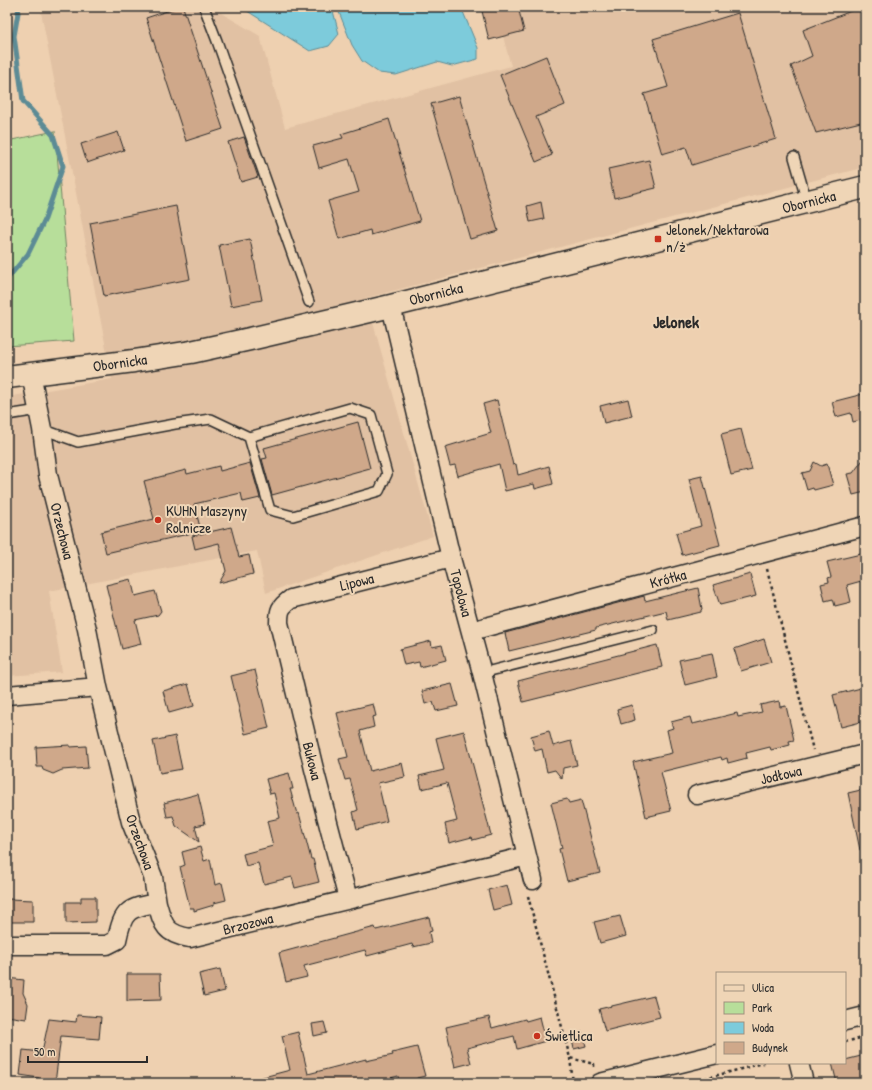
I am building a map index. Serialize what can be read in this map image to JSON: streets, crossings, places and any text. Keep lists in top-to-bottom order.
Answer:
{
  "streets": {
    "main road": ["Obornicka"],
    "street": [
      "Orzechowa",
      "Krótka",
      "Lipowa",
      "Topolowa",
      "Bukowa",
      "Jodłowa",
      "Brzozowa"
    ]
  },
  "crossings": [
    ["Obornicka", "Orzechowa"],
    ["Obornicka", "Topolowa"],
    ["Orzechowa", "Brzozowa"],
    ["Krótka", "Topolowa"],
    ["Lipowa", "Topolowa"],
    ["Lipowa", "Bukowa"],
    ["Topolowa", "Brzozowa"],
    ["Bukowa", "Brzozowa"]
  ],
  "districts": ["Jelonek"],
  "places": {
    "transit": ["Jelonek/Nektarowa n/ż"],
    "other": ["KUHN Maszyny Rolnicze", "Świetlica"]
  },
  "legend": [
    "Ulica",
    "Park",
    "Woda",
    "Budynek"
  ],
  "scale_bar": "50 m"
}
